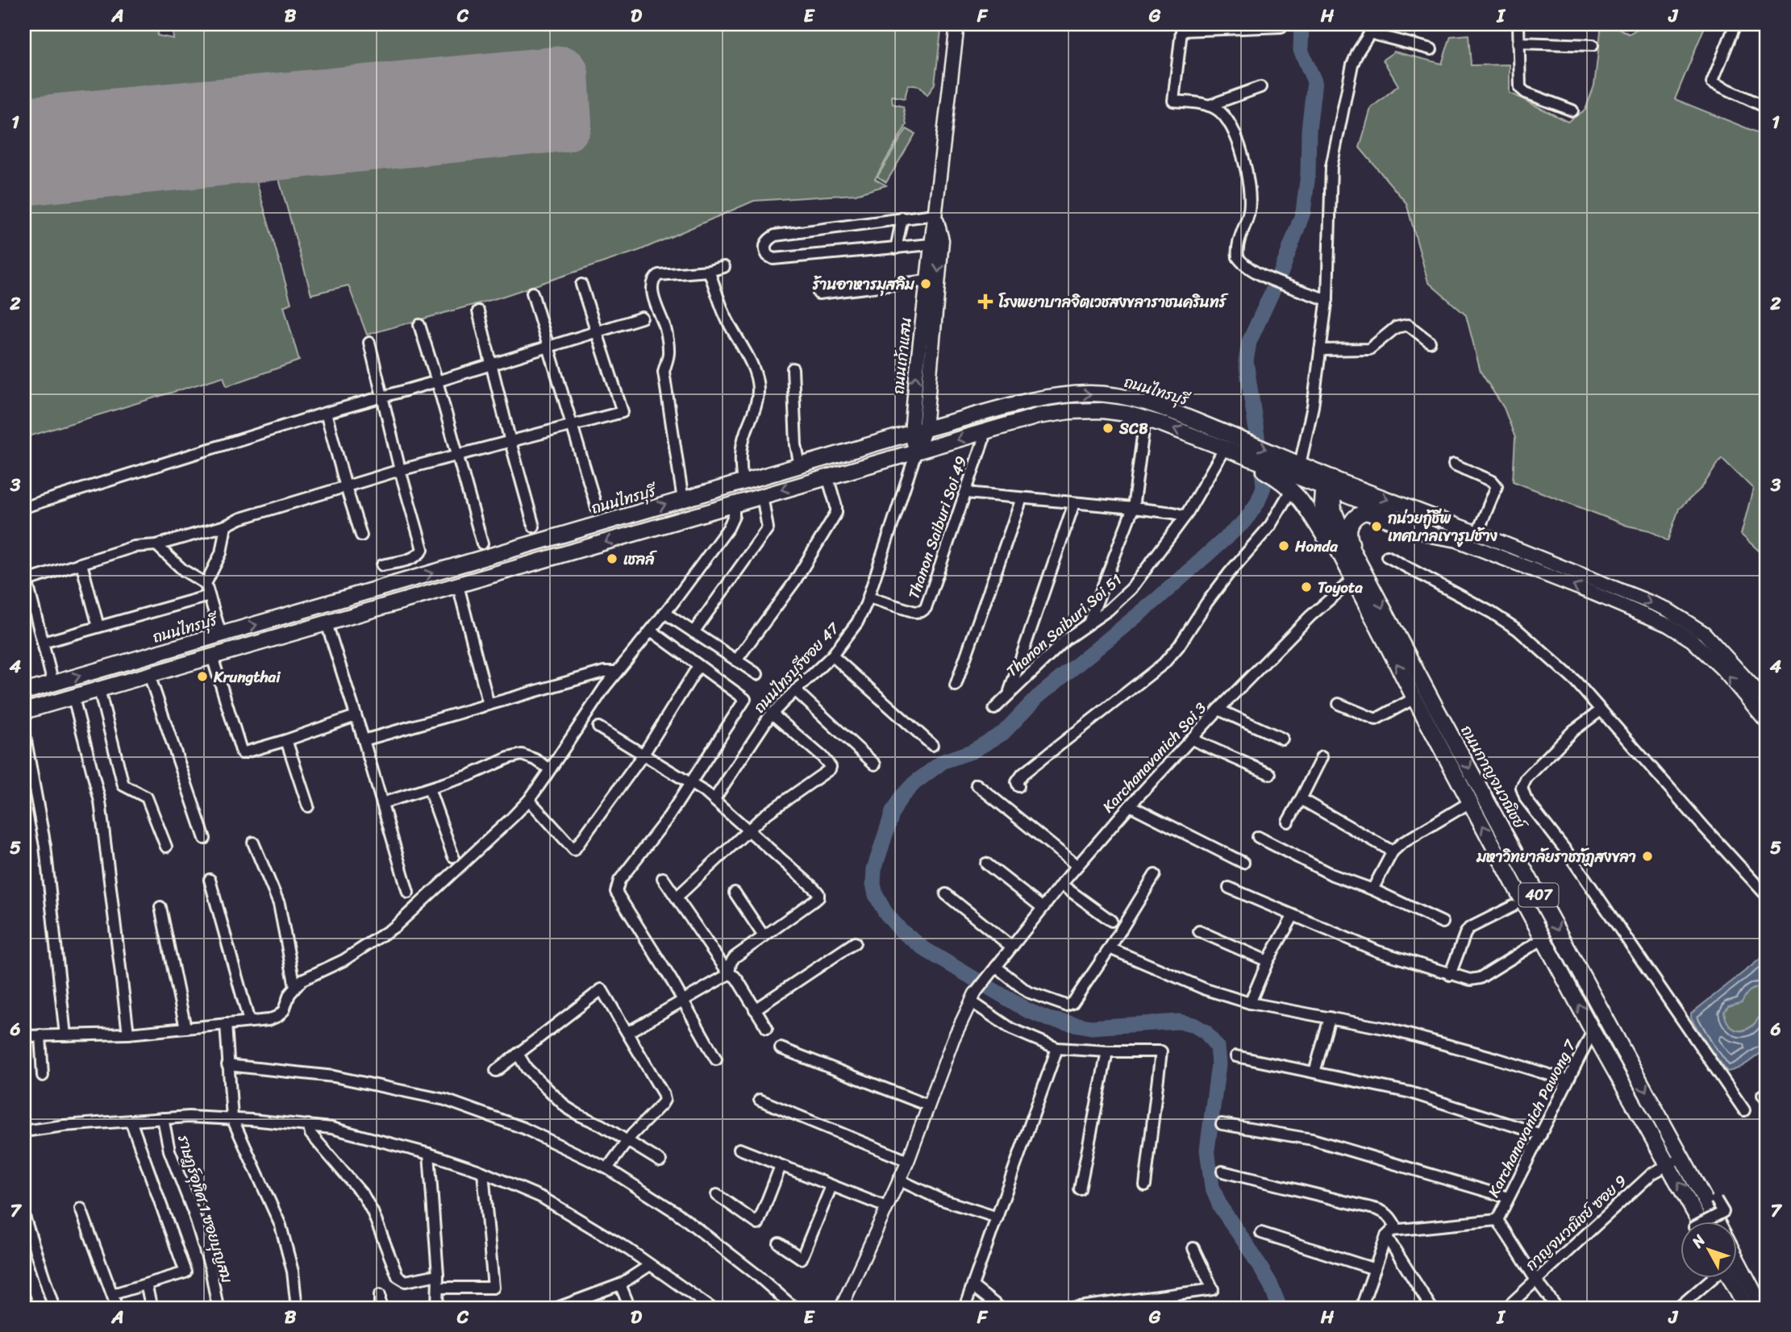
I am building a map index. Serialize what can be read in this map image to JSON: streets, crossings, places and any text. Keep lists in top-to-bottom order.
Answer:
{
  "streets": {
    "main road": [
      "ถนนเก้าแสน",
      "ถนนไทรบุรี",
      "ถนนกาญจนวณิชย์",
      "407"
    ],
    "street": [
      "Thanon Saiburi Soi 49",
      "Thanon Saiburi Soi 51",
      "ถนนไทรบุรีซอย 47",
      "Karchanavanich Soi 3",
      "Karchanavanich Pawong 7",
      "ราษฎร์อุทิศ 1 ซอยบุญสม",
      "กาญจนวณิชย์ ซอย 9"
    ]
  },
  "crossings": [
    ["ถนนเก้าแสน", "ถนนไทรบุรี"],
    ["ถนนเก้าแสน", "ถนนไทรบุรีซอย 47"],
    ["ถนนไทรบุรี", "Thanon Saiburi Soi 49"],
    ["ถนนไทรบุรี", "Thanon Saiburi Soi 51"],
    ["ถนนไทรบุรี", "ถนนไทรบุรีซอย 47"],
    ["Thanon Saiburi Soi 49", "ถนนไทรบุรีซอย 47"],
    ["ถนนกาญจนวณิชย์", "Karchanavanich Pawong 7"],
    ["ถนนกาญจนวณิชย์", "กาญจนวณิชย์ ซอย 9"]
  ],
  "places": {
    "other": [
      "ร้านอาหารมุสลิม",
      "SCB",
      "กน่วยกู้ชีพ เทศบาลเขารูปช้าง",
      "Honda",
      "เชลล์",
      "Toyota",
      "Krungthai",
      "มหาวิทยาลัยราชภัฏสงขลา"
    ],
    "health": ["โรงพยาบาลจิตเวชสงขลาราชนครินทร์"]
  },
  "north": "top left",
  "grid": {
    "columns": [
      "A",
      "B",
      "C",
      "D",
      "E",
      "F",
      "G",
      "H",
      "I",
      "J"
    ],
    "rows": [
      "1",
      "2",
      "3",
      "4",
      "5",
      "6",
      "7"
    ]
  }
}
